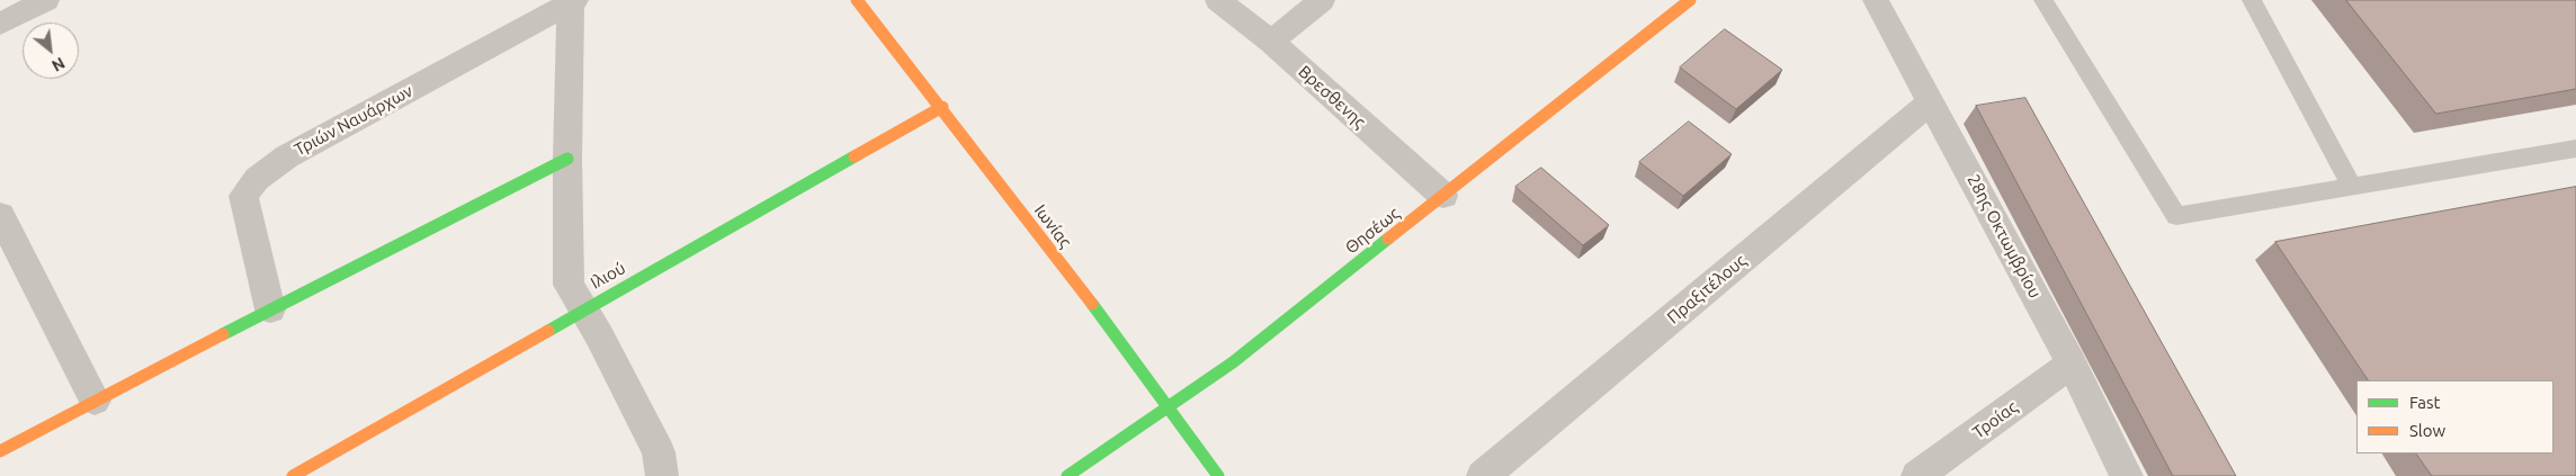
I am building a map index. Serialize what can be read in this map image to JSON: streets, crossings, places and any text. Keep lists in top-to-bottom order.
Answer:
{
  "streets": {
    "street": [
      "Βρεσθενης",
      "Τριών Ναυάρχων",
      "Ιωνίας",
      "Θησέως",
      "28ης Οκτωμβρίου",
      "Ιλιού",
      "Πραξιτέλους",
      "Τροίας"
    ]
  },
  "crossings": [
    ["Βρεσθενης", "Θησέως"],
    ["Ιωνίας", "Θησέως"],
    ["Ιωνίας", "Ιλιού"],
    ["28ης Οκτωμβρίου", "Πραξιτέλους"],
    ["28ης Οκτωμβρίου", "Τροίας"]
  ],
  "legend": ["Fast", "Slow"],
  "north": "bottom right"
}
